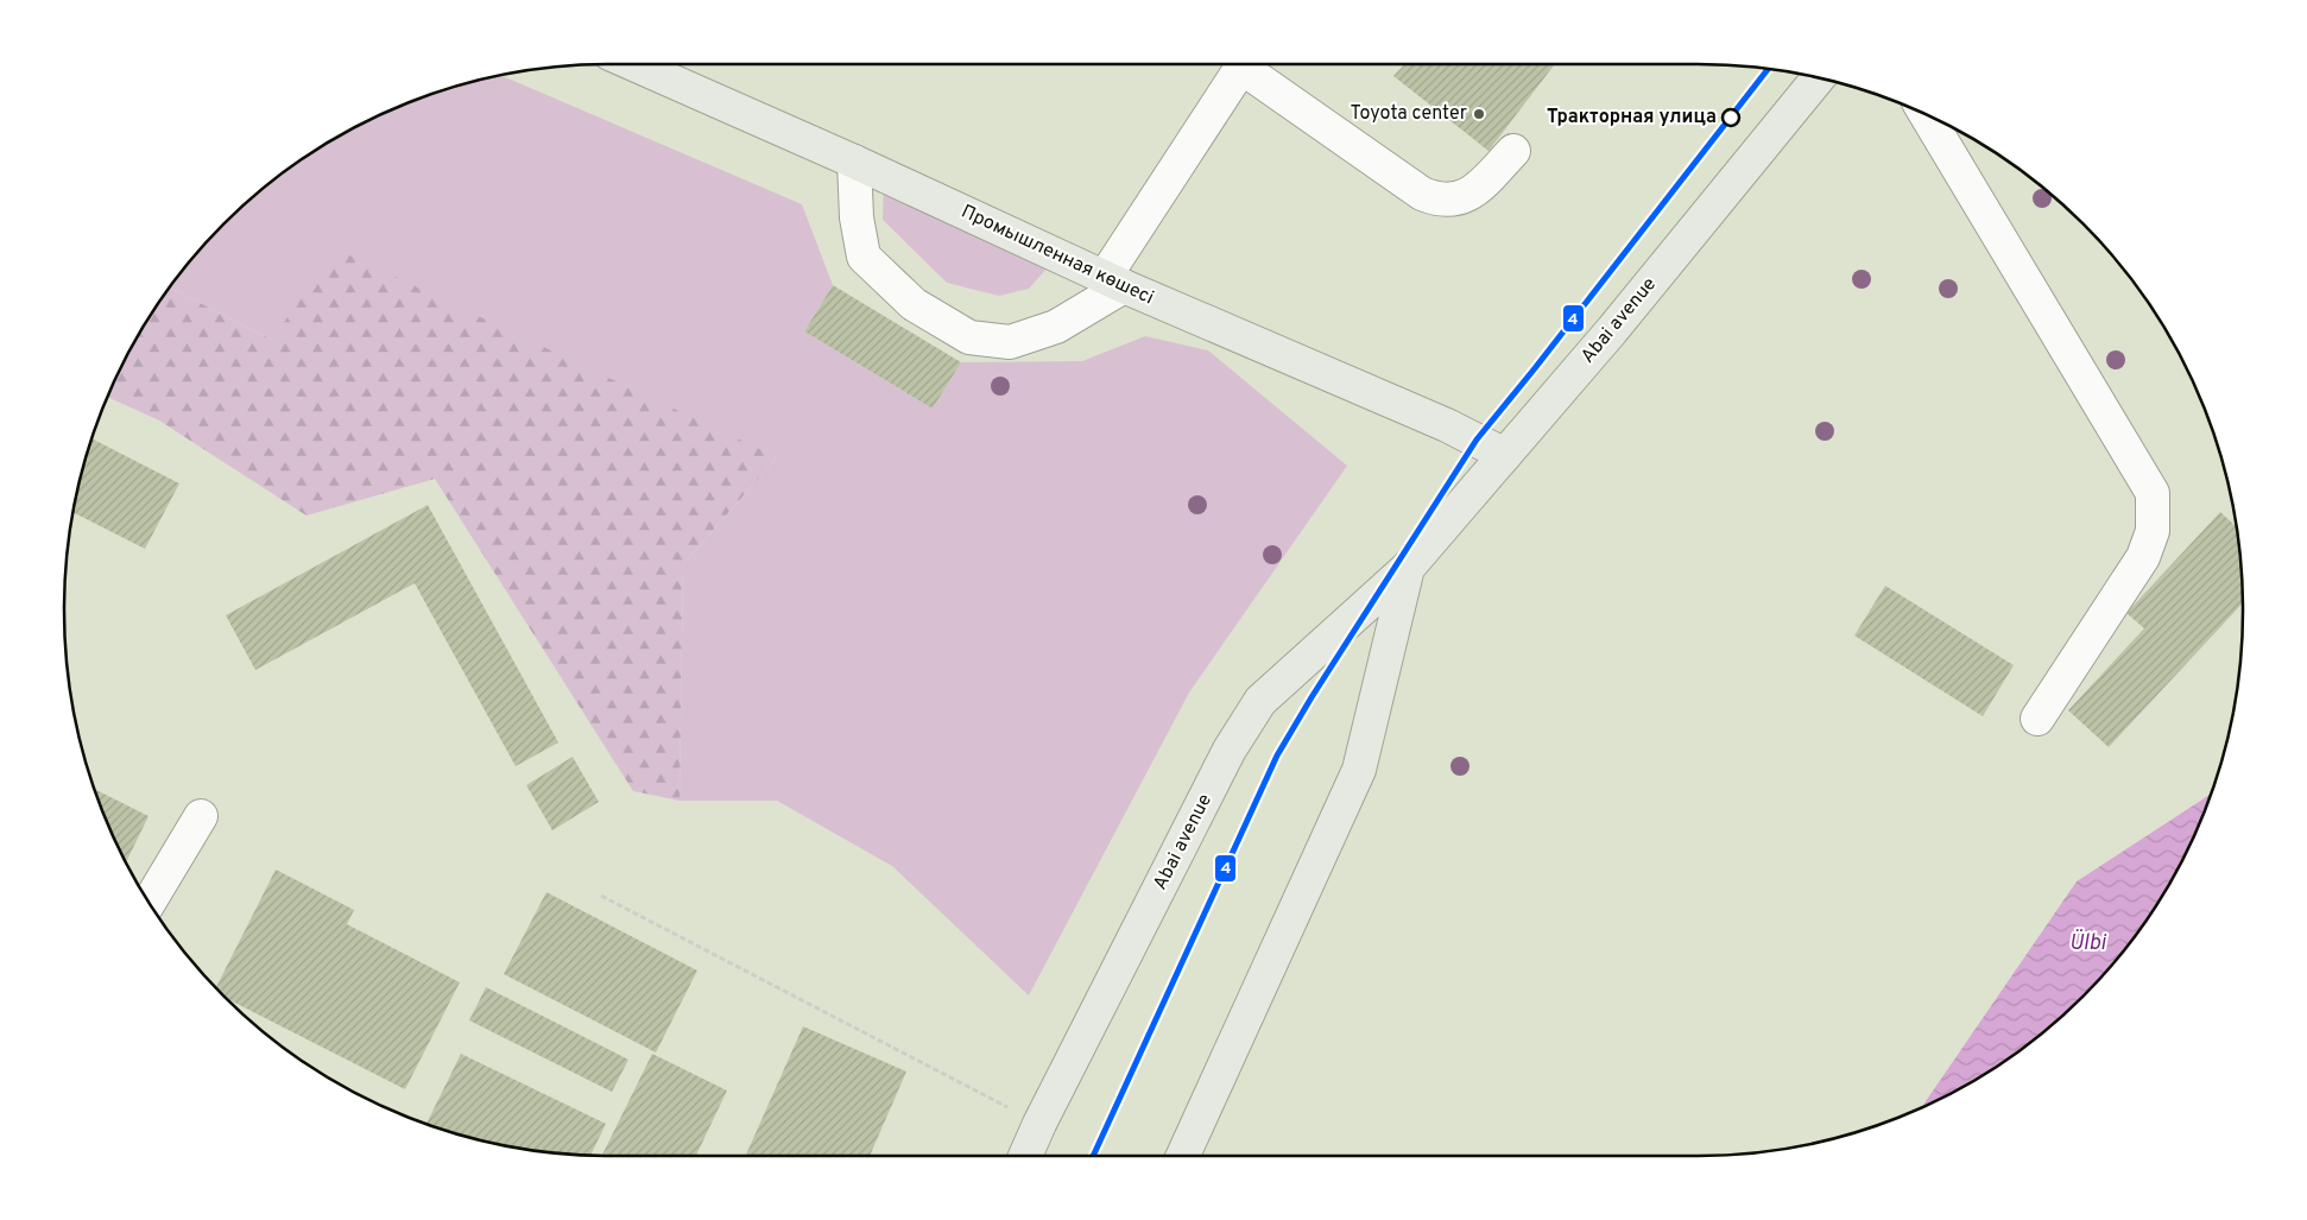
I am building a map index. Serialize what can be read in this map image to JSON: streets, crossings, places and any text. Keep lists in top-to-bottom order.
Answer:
{
  "streets": {
    "main road": ["Промышленная көшесі", "Abai avenue"]
  },
  "crossings": [
    ["Промышленная көшесі", "Abai avenue"]
  ],
  "water": ["Ülbi"],
  "places": ["Toyota center", "Тракторная улица"],
  "lines": ["transit line 4"]
}
